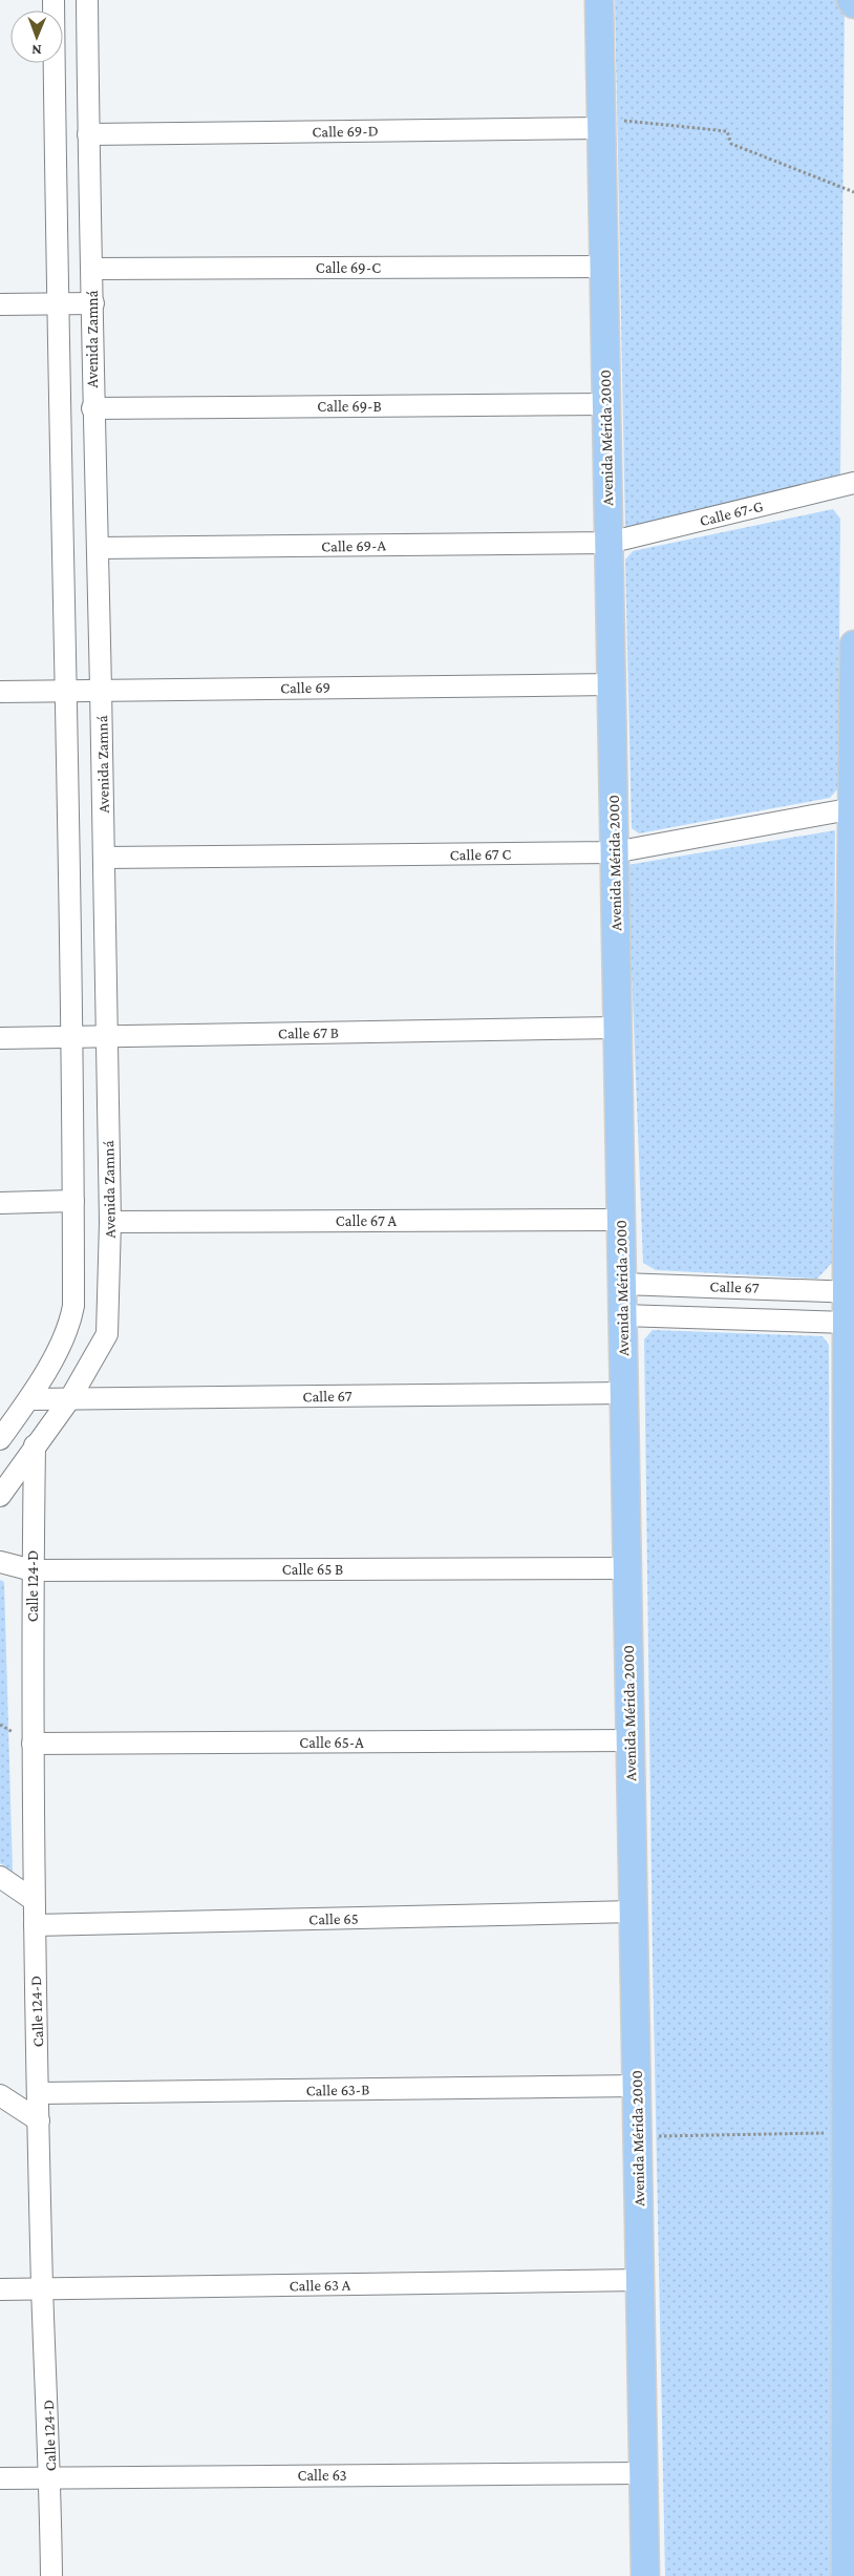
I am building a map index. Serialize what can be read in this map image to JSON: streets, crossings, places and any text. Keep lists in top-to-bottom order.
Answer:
{
  "streets": {
    "main road": ["Avenida Mérida 2000"],
    "street": [
      "Calle 69-D",
      "Calle 69-C",
      "Avenida Zamná",
      "Calle 69-B",
      "Calle 67-G",
      "Calle 69-A",
      "Calle 69",
      "Calle 67 C",
      "Calle 67 B",
      "Calle 67 A",
      "Calle 67",
      "Calle 65 B",
      "Calle 124-D",
      "Calle 65-A",
      "Calle 65",
      "Calle 63-B",
      "Calle 63 A",
      "Calle 63"
    ]
  },
  "crossings": [
    ["Calle 69-D", "Avenida Zamná"],
    ["Calle 69-D", "Avenida Mérida 2000"],
    ["Calle 69-C", "Avenida Zamná"],
    ["Calle 69-C", "Avenida Mérida 2000"],
    ["Avenida Zamná", "Calle 69-B"],
    ["Avenida Zamná", "Calle 69-A"],
    ["Avenida Zamná", "Calle 69"],
    ["Avenida Zamná", "Calle 67 C"],
    ["Avenida Zamná", "Calle 67 B"],
    ["Avenida Zamná", "Calle 67 A"],
    ["Avenida Zamná", "Calle 67"],
    ["Avenida Zamná", "Calle 124-D"],
    ["Calle 69-B", "Avenida Mérida 2000"],
    ["Avenida Mérida 2000", "Calle 67-G"],
    ["Avenida Mérida 2000", "Calle 69-A"],
    ["Avenida Mérida 2000", "Calle 69"],
    ["Avenida Mérida 2000", "Calle 67 C"],
    ["Avenida Mérida 2000", "Calle 67 B"],
    ["Avenida Mérida 2000", "Calle 67 A"],
    ["Avenida Mérida 2000", "Calle 67"],
    ["Avenida Mérida 2000", "Calle 65 B"],
    ["Avenida Mérida 2000", "Calle 65-A"],
    ["Avenida Mérida 2000", "Calle 65"],
    ["Avenida Mérida 2000", "Calle 63-B"],
    ["Avenida Mérida 2000", "Calle 63 A"],
    ["Avenida Mérida 2000", "Calle 63"],
    ["Calle 67-G", "Calle 69-A"],
    ["Calle 65 B", "Calle 124-D"],
    ["Calle 124-D", "Calle 65-A"],
    ["Calle 124-D", "Calle 65"],
    ["Calle 124-D", "Calle 63-B"],
    ["Calle 124-D", "Calle 63 A"],
    ["Calle 124-D", "Calle 63"]
  ],
  "north": "bottom"
}
